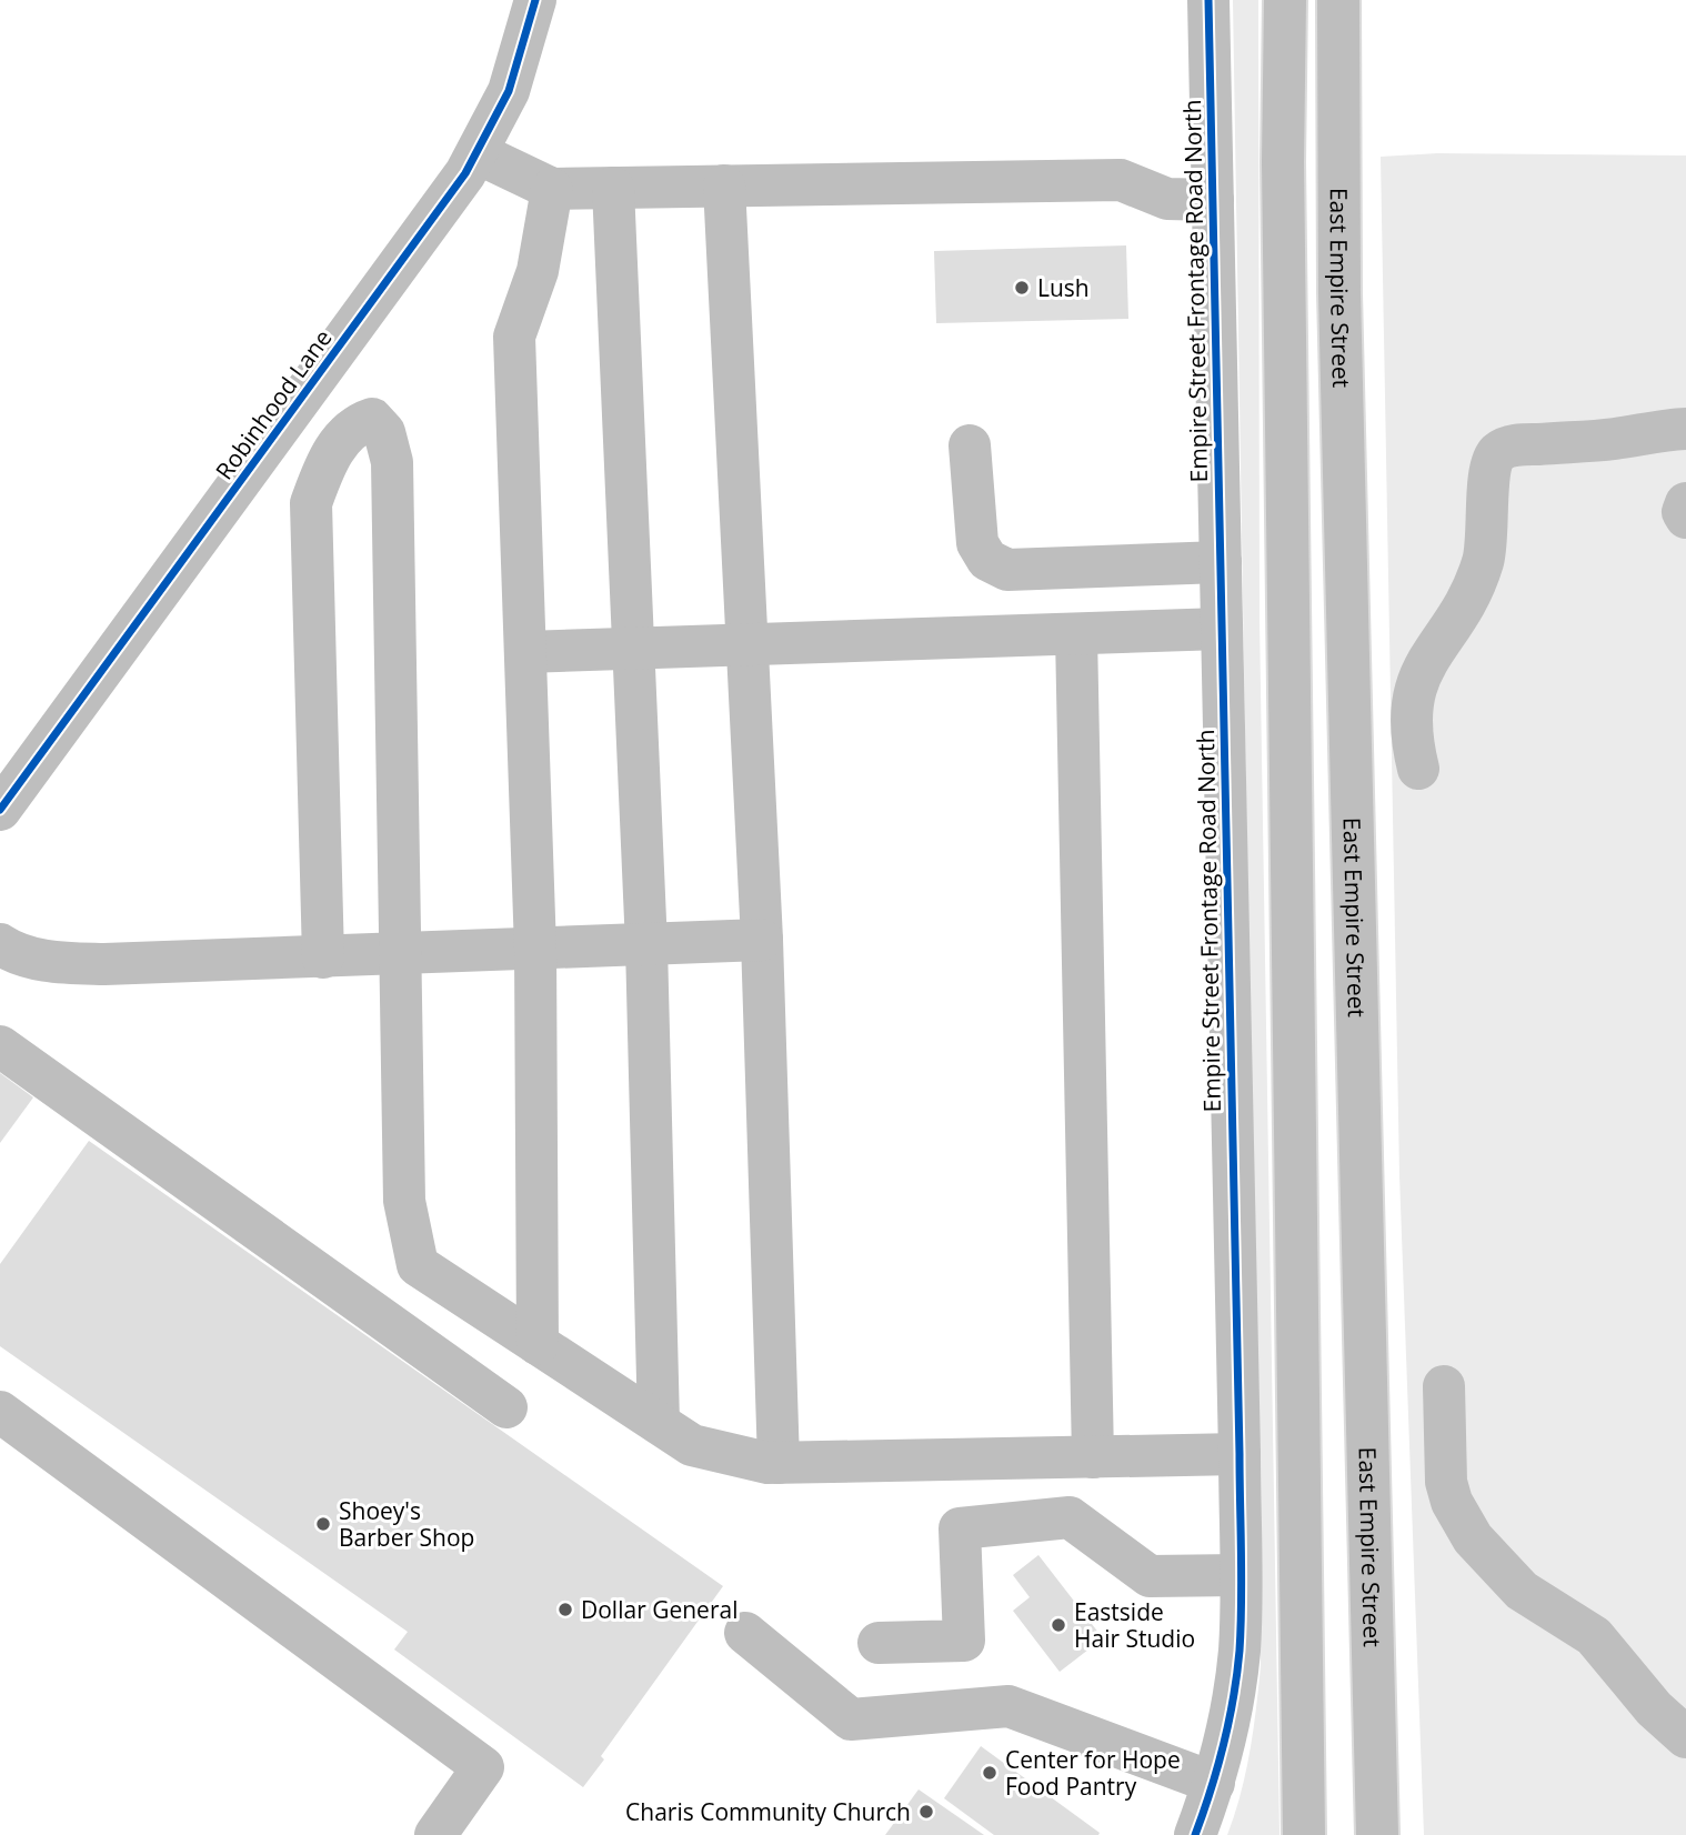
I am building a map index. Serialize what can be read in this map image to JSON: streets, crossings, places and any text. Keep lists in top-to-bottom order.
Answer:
{
  "streets": {
    "main road": ["East Empire Street", "Empire Street Frontage Road North", "Robinhood Lane"]
  },
  "places": [
    "Lush",
    "Shoey's Barber Shop",
    "Dollar General",
    "Eastside Hair Studio",
    "Center for Hope Food Pantry",
    "Charis Community Church"
  ]
}
